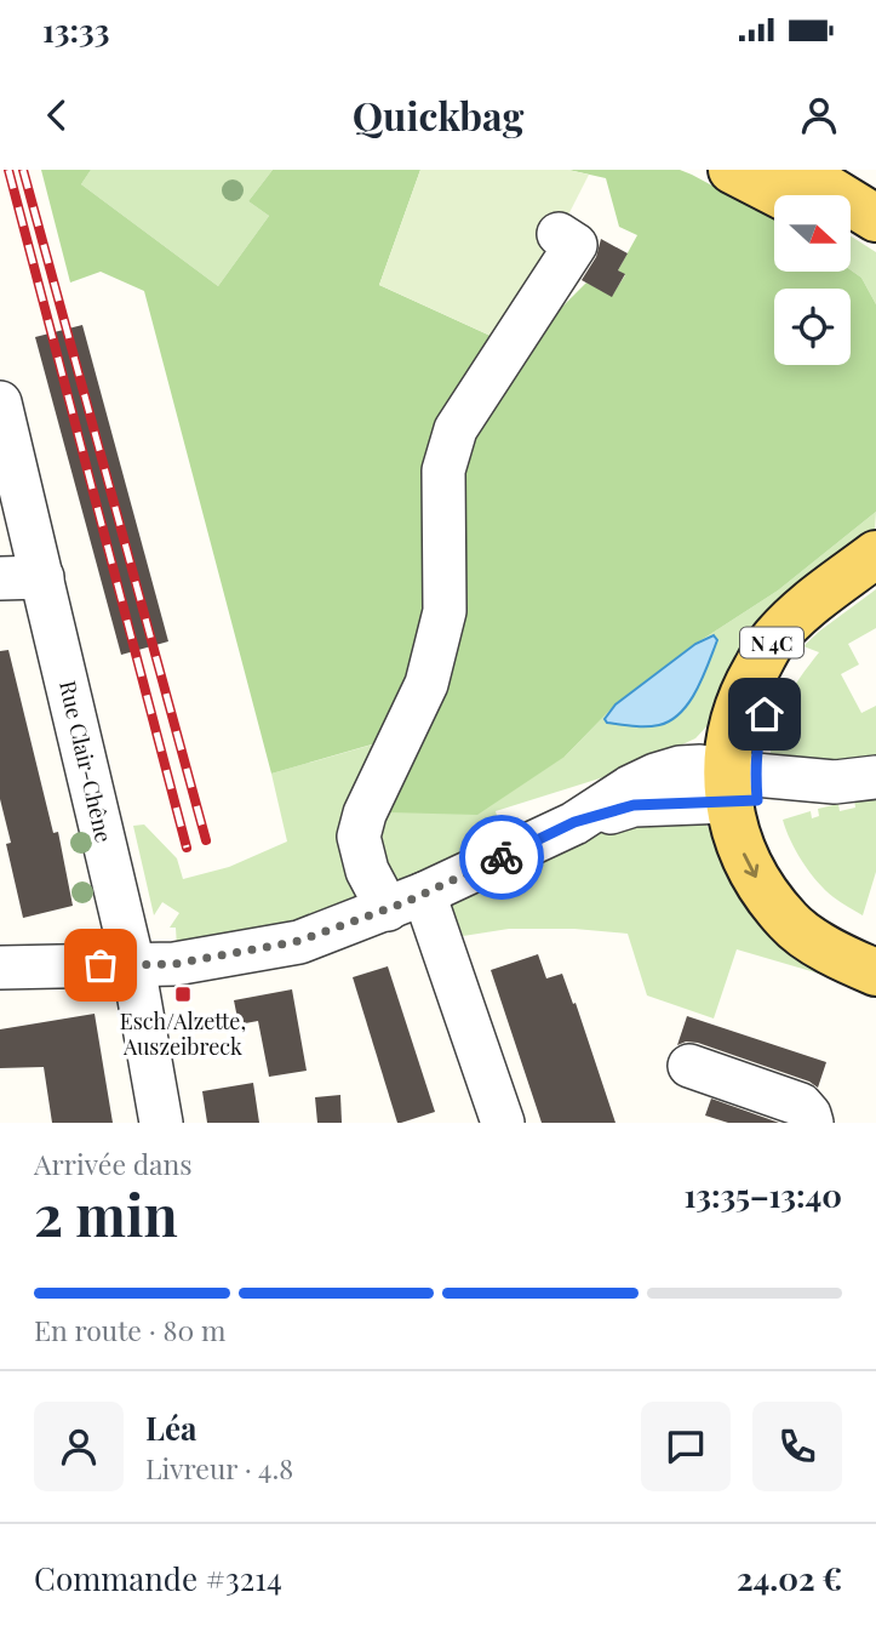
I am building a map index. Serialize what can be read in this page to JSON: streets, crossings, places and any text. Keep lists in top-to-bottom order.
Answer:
{
  "streets": {
    "main road": ["N 4C"],
    "street": ["Rue Clair-Chêne"]
  },
  "places": {
    "transit": ["Esch/Alzette, Auszeibreck"]
  },
  "north": "right",
  "page": {
    "status": "13:33",
    "header": "Quickbag",
    "heading": ["2 min", "Arrivée dans", "13:35–13:40"],
    "panel": [
      "Léa",
      "Livreur · 4.8",
      "Commande #3214",
      "24.02 €"
    ],
    "bar": "En route · 80 m"
  }
}
